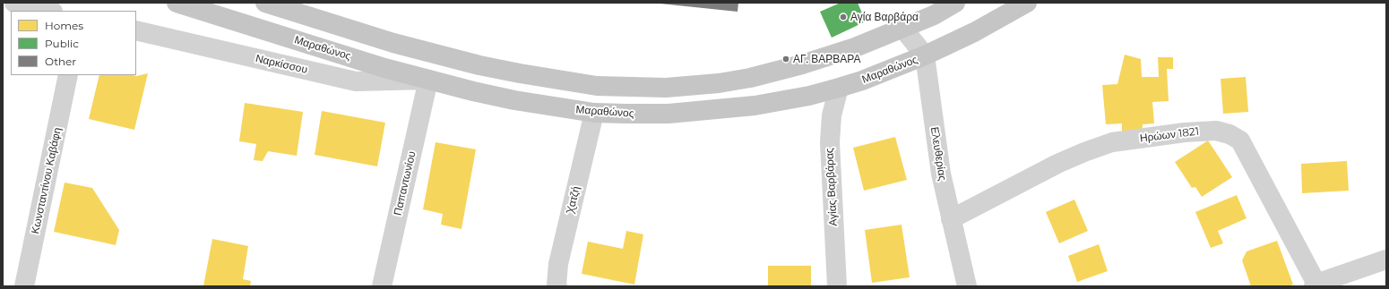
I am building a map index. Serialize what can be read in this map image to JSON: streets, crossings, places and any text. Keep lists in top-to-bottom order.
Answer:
{
  "streets": {
    "main road": ["Μαραθώνος"],
    "street": [
      "Ναρκίσσου",
      "Ηρώων 1821",
      "Ελευθερίας",
      "Κωνσταντίνου Καβάφη",
      "Παπαντωνίου",
      "Αγίας Βαρβάρας",
      "Χατζή"
    ]
  },
  "crossings": [
    ["Μαραθώνος", "Ναρκίσσου"],
    ["Μαραθώνος", "Ελευθερίας"],
    ["Μαραθώνος", "Παπαντωνίου"],
    ["Μαραθώνος", "Αγίας Βαρβάρας"],
    ["Μαραθώνος", "Χατζή"],
    ["Ναρκίσσου", "Παπαντωνίου"],
    ["Ηρώων 1821", "Ελευθερίας"]
  ],
  "places": ["Αγία Βαρβάρα", "ΑΓ. ΒΑΡΒΑΡΑ"],
  "legend": ["Homes", "Public", "Other"]
}
